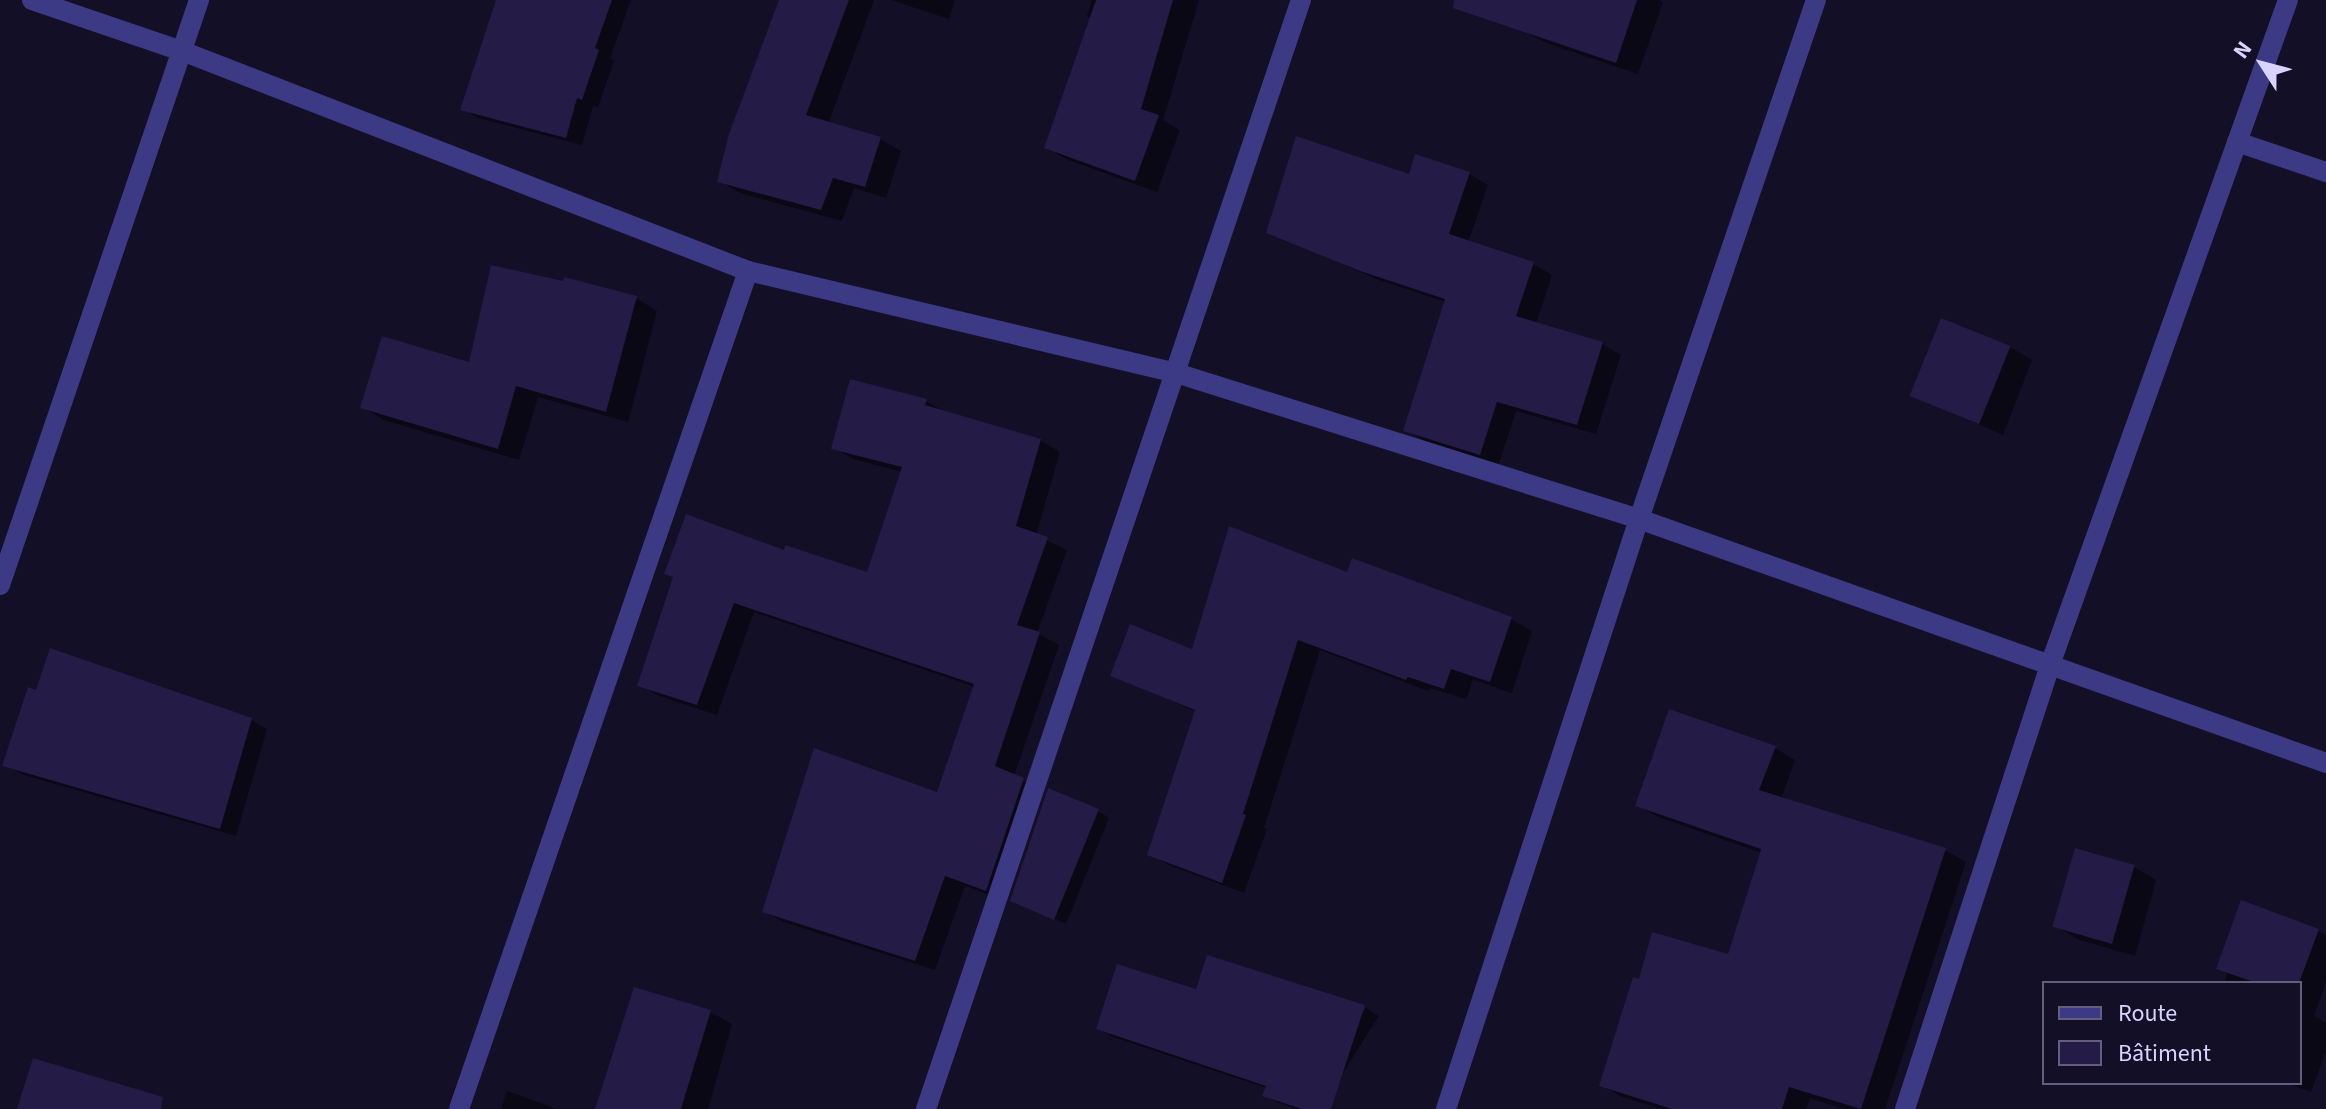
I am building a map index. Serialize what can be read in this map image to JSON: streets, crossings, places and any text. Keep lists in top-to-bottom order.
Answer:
{
  "legend": ["Route", "Bâtiment"],
  "north": "top left"
}
